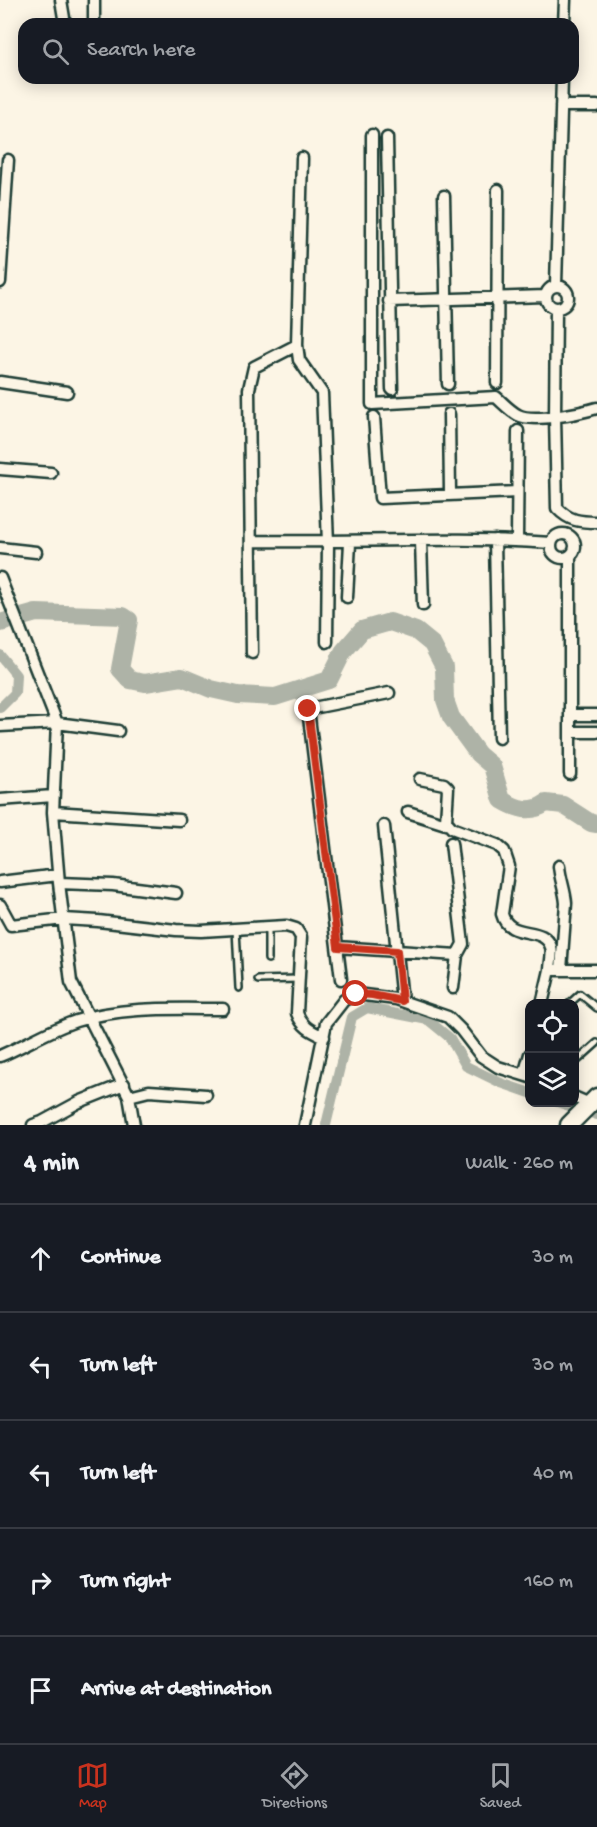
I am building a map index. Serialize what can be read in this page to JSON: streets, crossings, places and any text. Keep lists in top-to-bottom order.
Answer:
{
  "page": {
    "search": "Search here",
    "heading": ["4 min", "Walk · 260 m"],
    "list": [
      ["Continue", "30 m"],
      ["Turn left", "30 m"],
      ["Turn left", "40 m"],
      ["Turn right", "160 m"],
      "Arrive at destination"
    ],
    "nav": ["Map", "Directions", "Saved"]
  }
}
